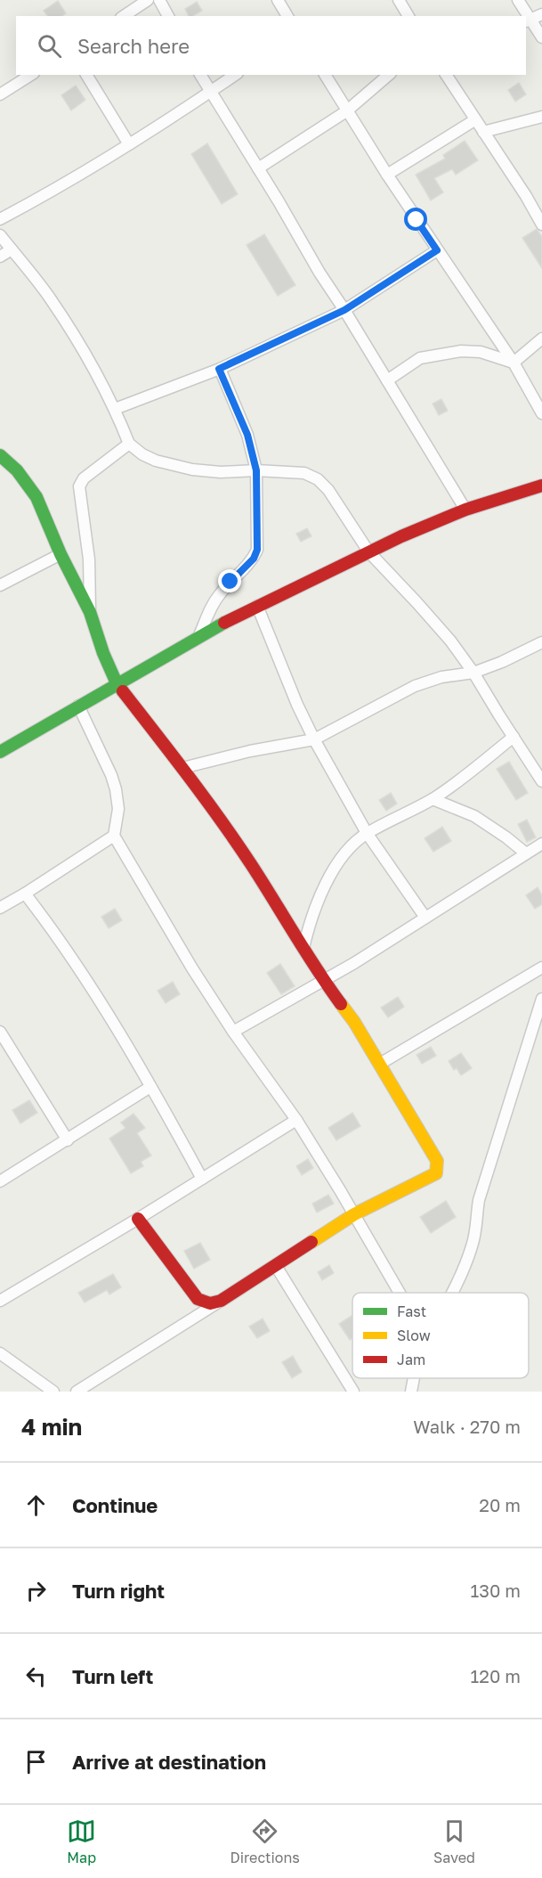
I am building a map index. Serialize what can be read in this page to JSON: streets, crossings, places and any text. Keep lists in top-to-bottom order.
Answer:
{
  "legend": ["Fast", "Slow", "Jam"],
  "page": {
    "search": "Search here",
    "heading": ["4 min", "Walk · 270 m"],
    "list": [
      ["Continue", "20 m"],
      ["Turn right", "130 m"],
      ["Turn left", "120 m"],
      "Arrive at destination"
    ],
    "nav": ["Map", "Directions", "Saved"]
  }
}
